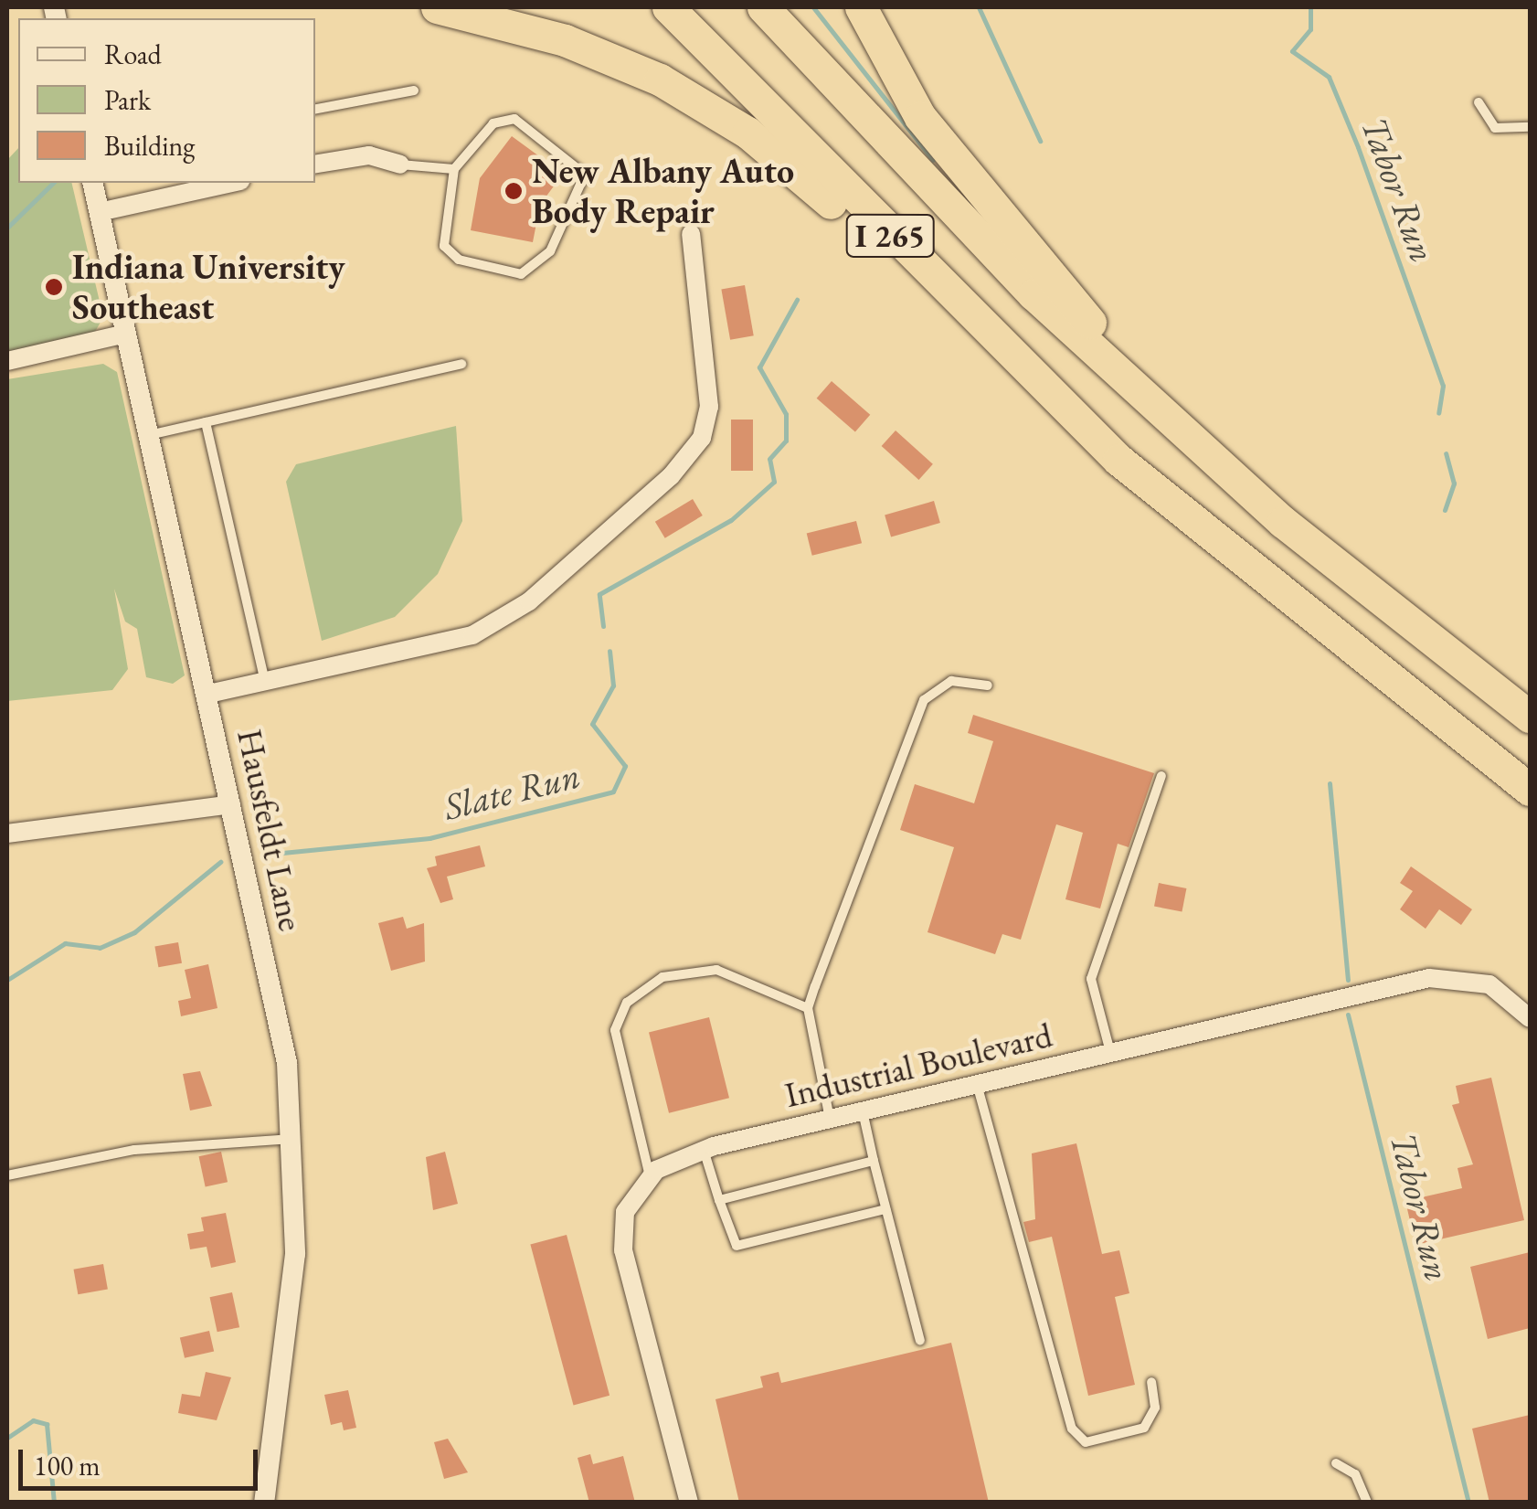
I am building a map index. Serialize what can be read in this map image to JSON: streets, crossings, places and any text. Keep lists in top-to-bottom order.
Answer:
{
  "streets": {
    "highway": ["I 265"],
    "street": ["Hausfeldt Lane", "Industrial Boulevard"]
  },
  "water": ["Tabor Run", "Slate Run"],
  "places": ["New Albany Auto Body Repair", "Indiana University Southeast"],
  "legend": ["Road", "Park", "Building"],
  "scale_bar": "100 m"
}
